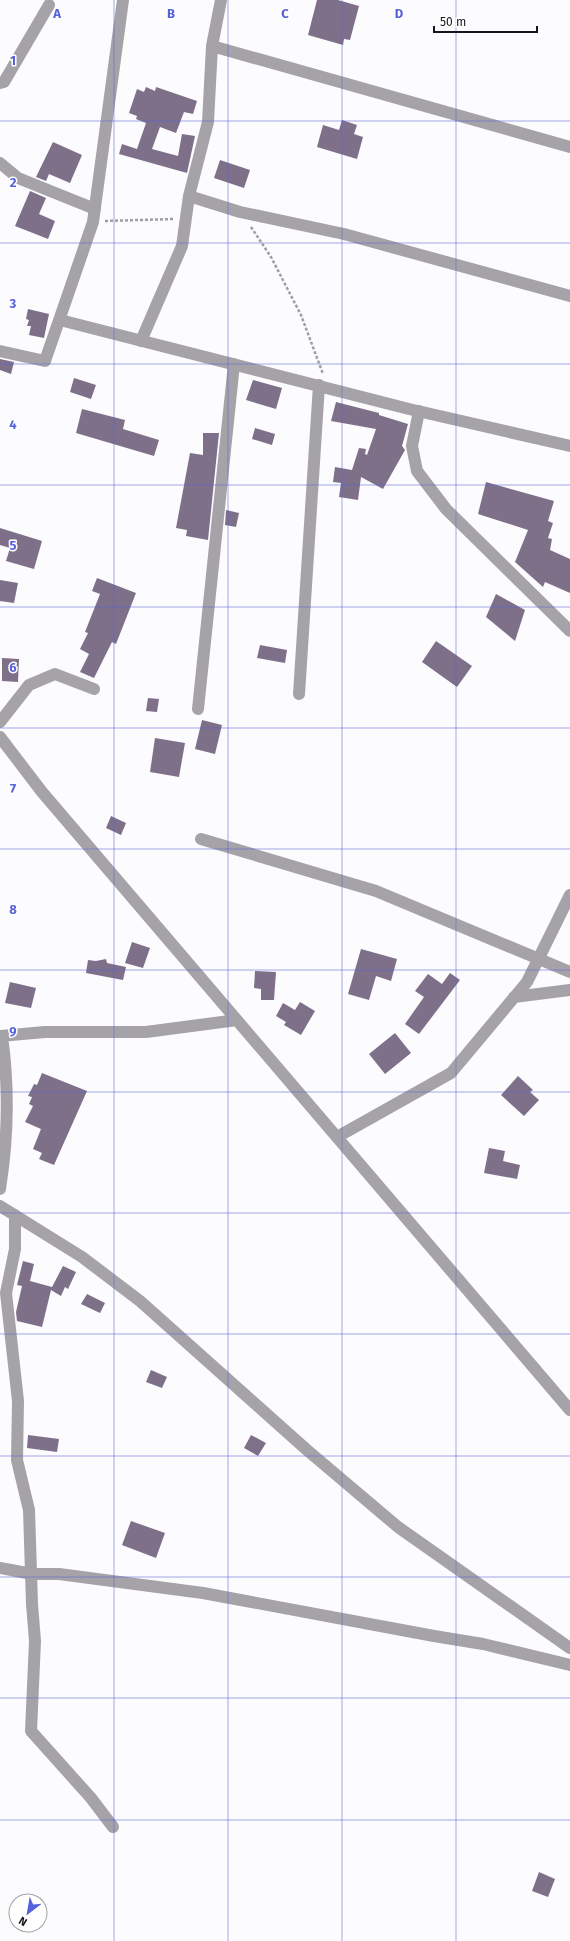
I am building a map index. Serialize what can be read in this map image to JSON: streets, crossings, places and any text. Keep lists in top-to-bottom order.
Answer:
{
  "scale_bar": "50 m",
  "north": "bottom left",
  "grid": {
    "columns": [
      "A",
      "B",
      "C",
      "D"
    ],
    "rows": [
      "1",
      "2",
      "3",
      "4",
      "5",
      "6",
      "7",
      "8",
      "9"
    ]
  }
}
